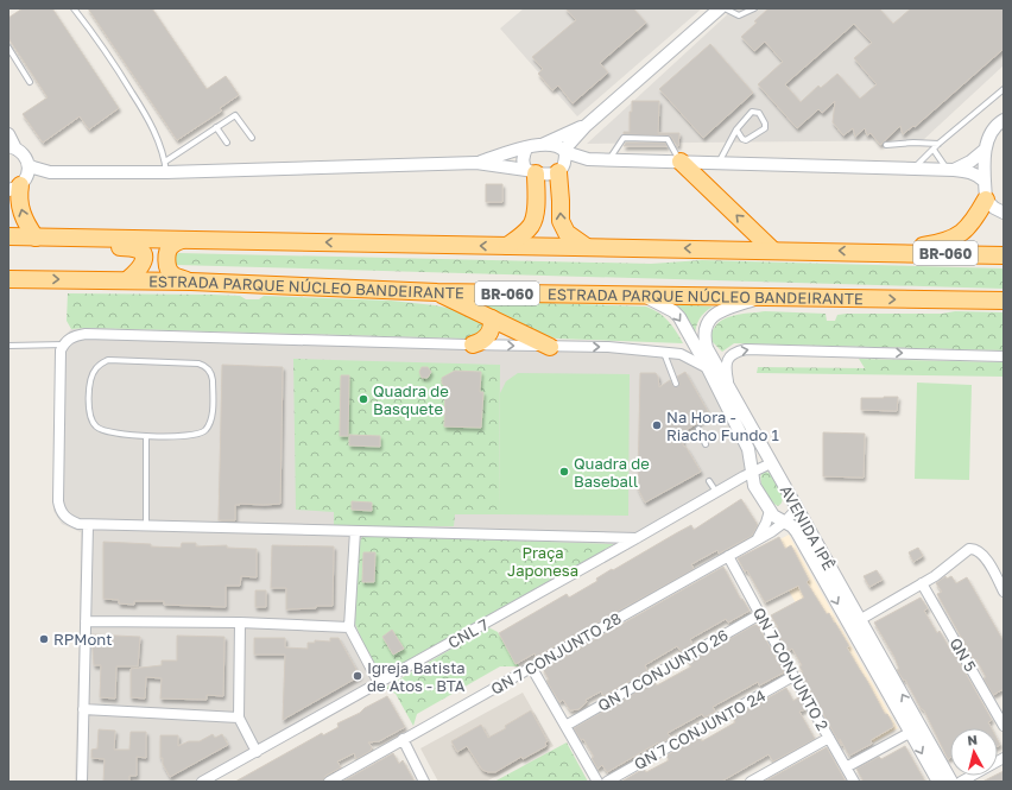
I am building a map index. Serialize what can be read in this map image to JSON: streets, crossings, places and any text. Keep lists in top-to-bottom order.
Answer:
{
  "streets": {
    "highway": ["BR-060", "ESTRADA PARQUE NÚCLEO BANDEIRANTE"],
    "street": [
      "AVENIDA IPÊ",
      "CNL 7",
      "QN 7 CONJUNTO 28",
      "QN 5",
      "QN 7 CONJUNTO 2",
      "QN 7 CONJUNTO 26",
      "QN 7 CONJUNTO 24"
    ]
  },
  "crossings": [
    ["ESTRADA PARQUE NÚCLEO BANDEIRANTE", "AVENIDA IPÊ"],
    ["AVENIDA IPÊ", "CNL 7"],
    ["AVENIDA IPÊ", "QN 7 CONJUNTO 28"],
    ["QN 7 CONJUNTO 28", "QN 7 CONJUNTO 2"],
    ["QN 7 CONJUNTO 2", "QN 7 CONJUNTO 26"],
    ["QN 7 CONJUNTO 2", "QN 7 CONJUNTO 24"]
  ],
  "parks": ["Praça Japonesa"],
  "places": [
    "Quadra de Basquete",
    "Na Hora - Riacho Fundo 1",
    "Quadra de Baseball",
    "RPMont",
    "Igreja Batista de Atos - BTA"
  ],
  "north": "top"
}
